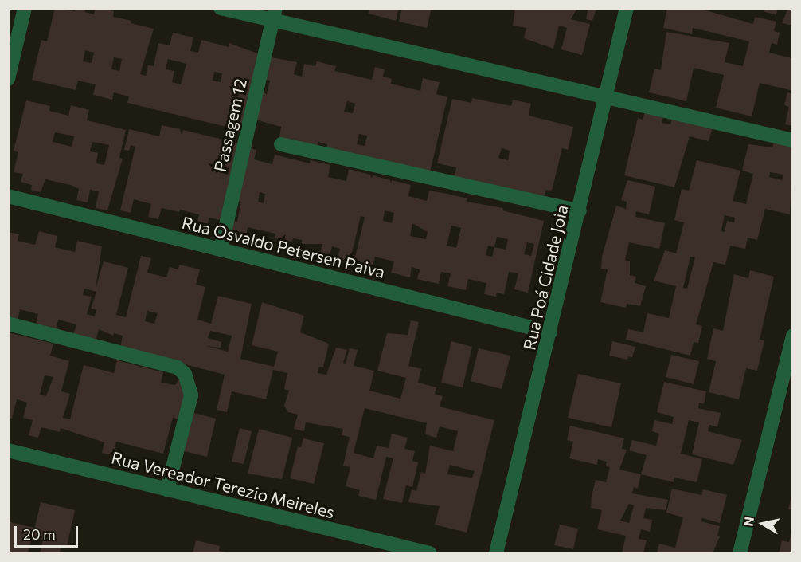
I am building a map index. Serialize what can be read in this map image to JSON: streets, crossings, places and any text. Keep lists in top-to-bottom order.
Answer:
{
  "streets": {
    "street": [
      "Passagem 12",
      "Rua Osvaldo Petersen Paiva",
      "Rua Poá Cidade Joia",
      "Rua Vereador Terezio Meireles"
    ]
  },
  "crossings": [
    ["Passagem 12", "Rua Osvaldo Petersen Paiva"],
    ["Rua Osvaldo Petersen Paiva", "Rua Poá Cidade Joia"]
  ],
  "scale_bar": "20 m",
  "north": "left"
}
